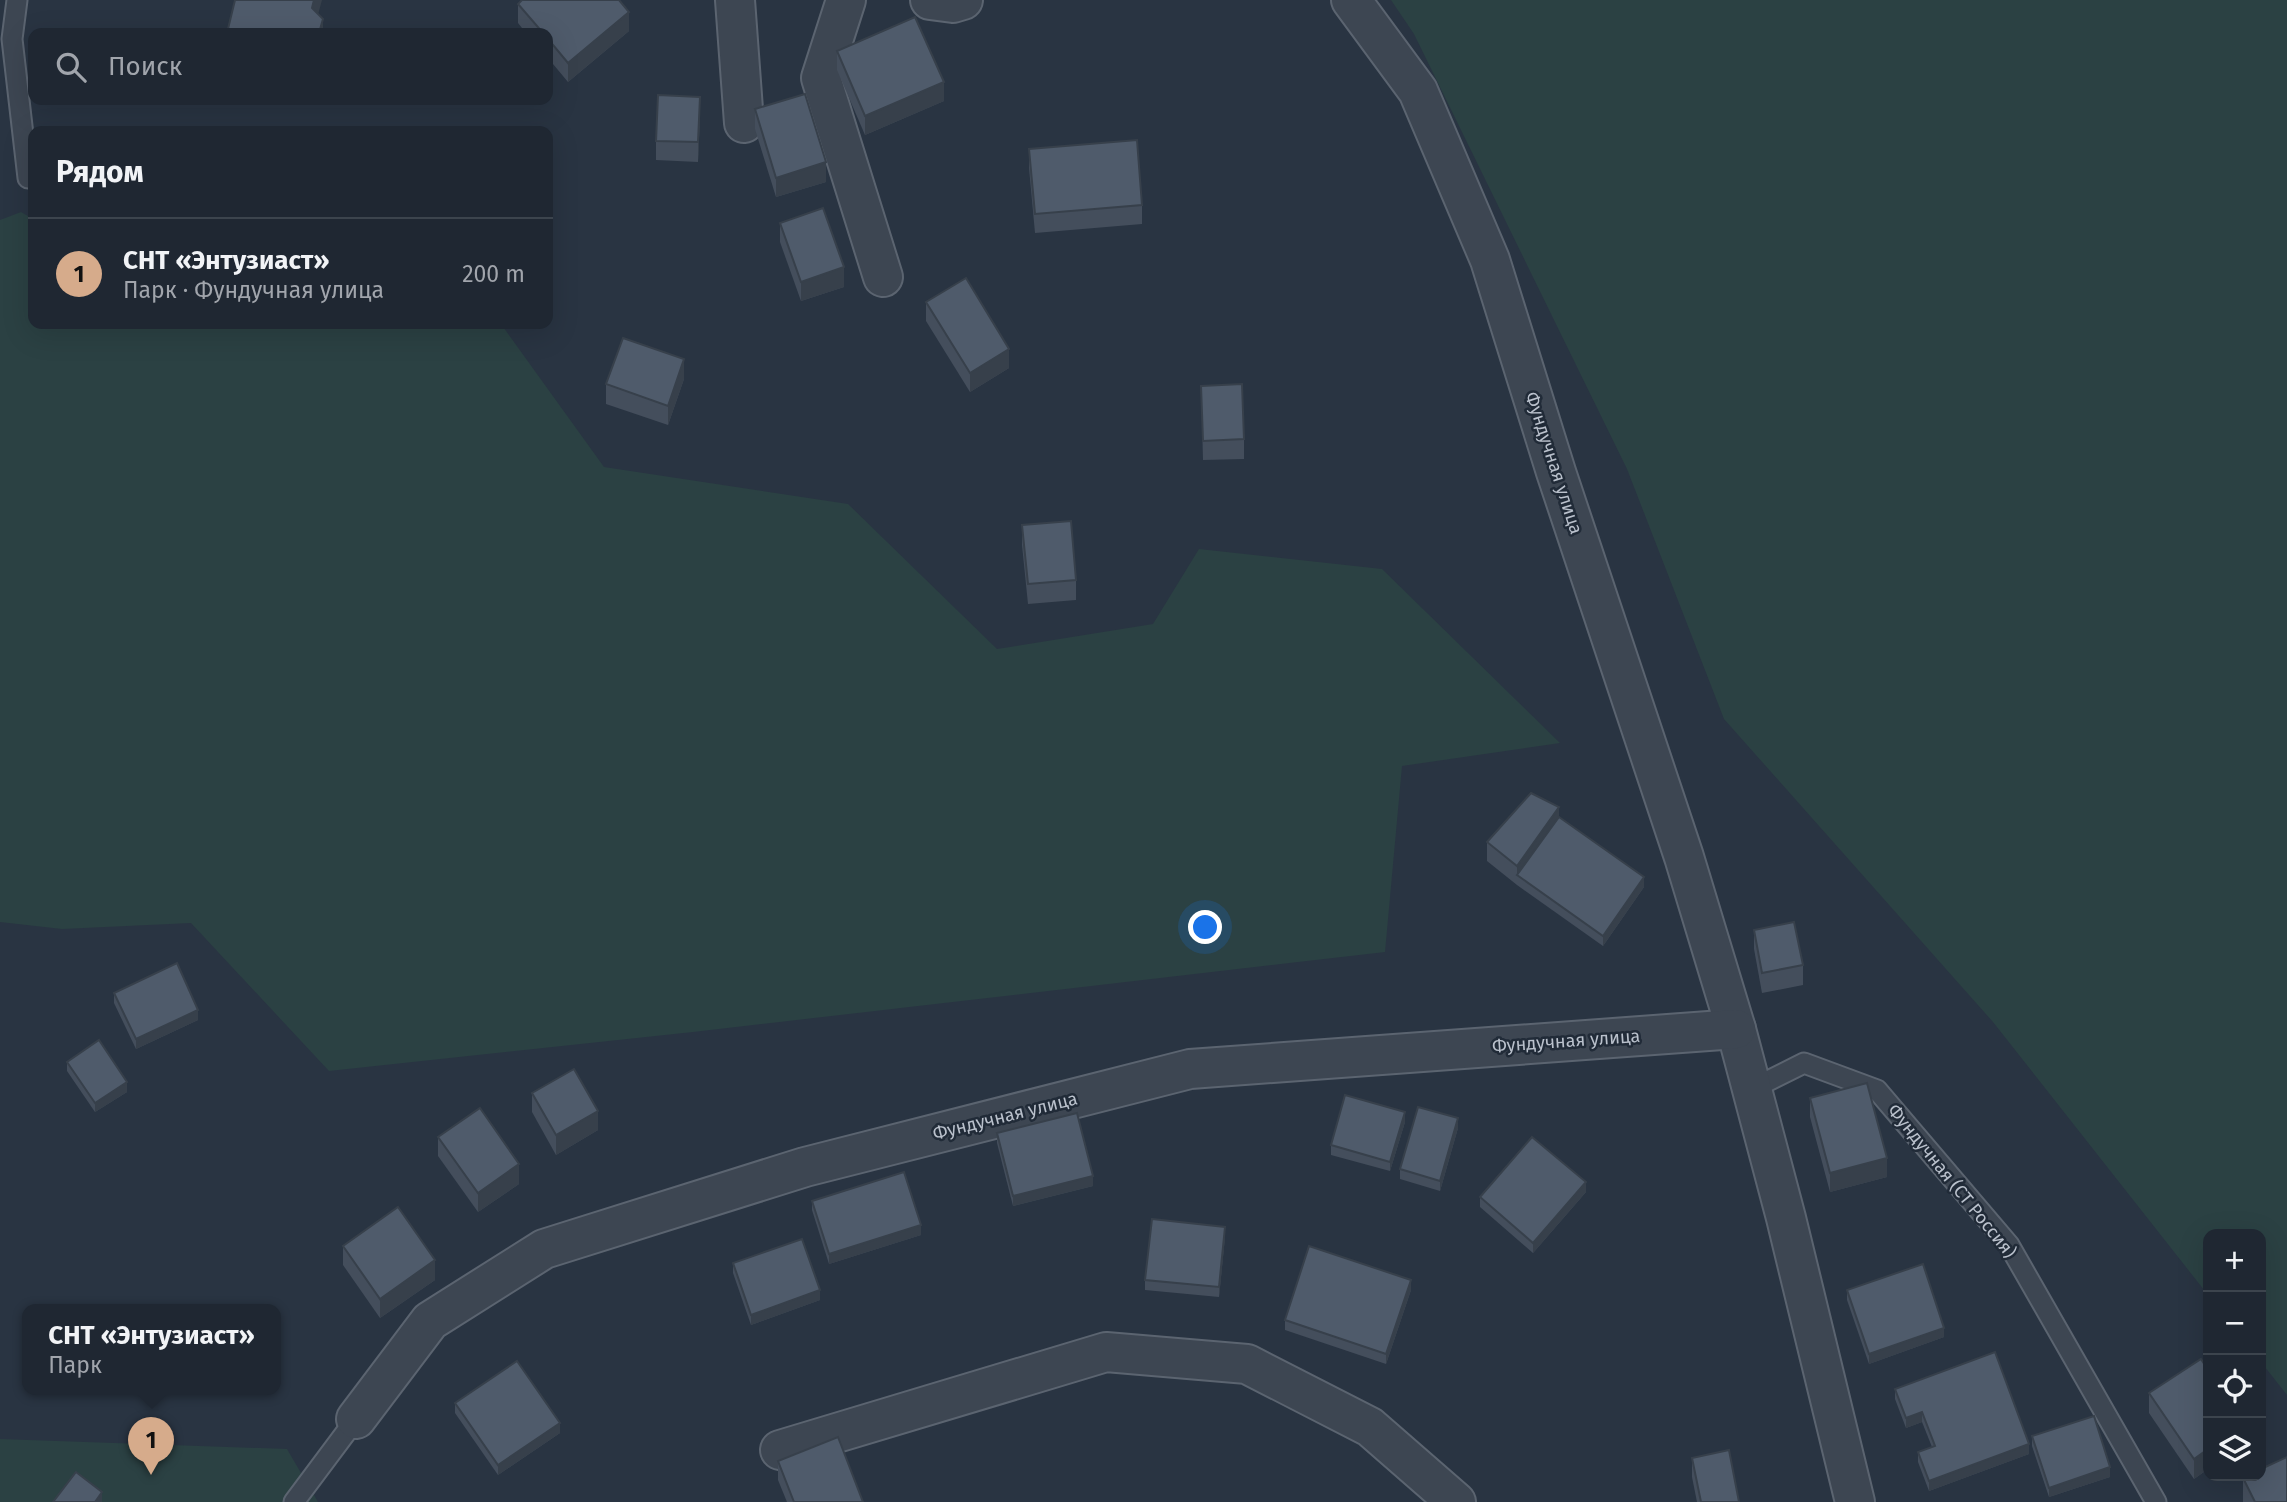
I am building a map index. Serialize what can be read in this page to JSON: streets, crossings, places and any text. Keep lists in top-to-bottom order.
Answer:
{
  "streets": {
    "street": ["Фундучная улица"],
    "lane": ["Фундучная (СТ Россия)"]
  },
  "crossings": [
    ["Фундучная улица", "Фундучная (СТ Россия)"]
  ],
  "page": {
    "search": "Поиск",
    "heading": "Рядом",
    "list": [
      {
        "mark": "1",
        "name": "СНТ «Энтузиаст»",
        "note": "Парк · Фундучная улица",
        "value": "200 m"
      }
    ],
    "map_buttons": ["+", "−"],
    "popup": ["СНТ «Энтузиаст»", "Парк"],
    "pins": "1"
  }
}
